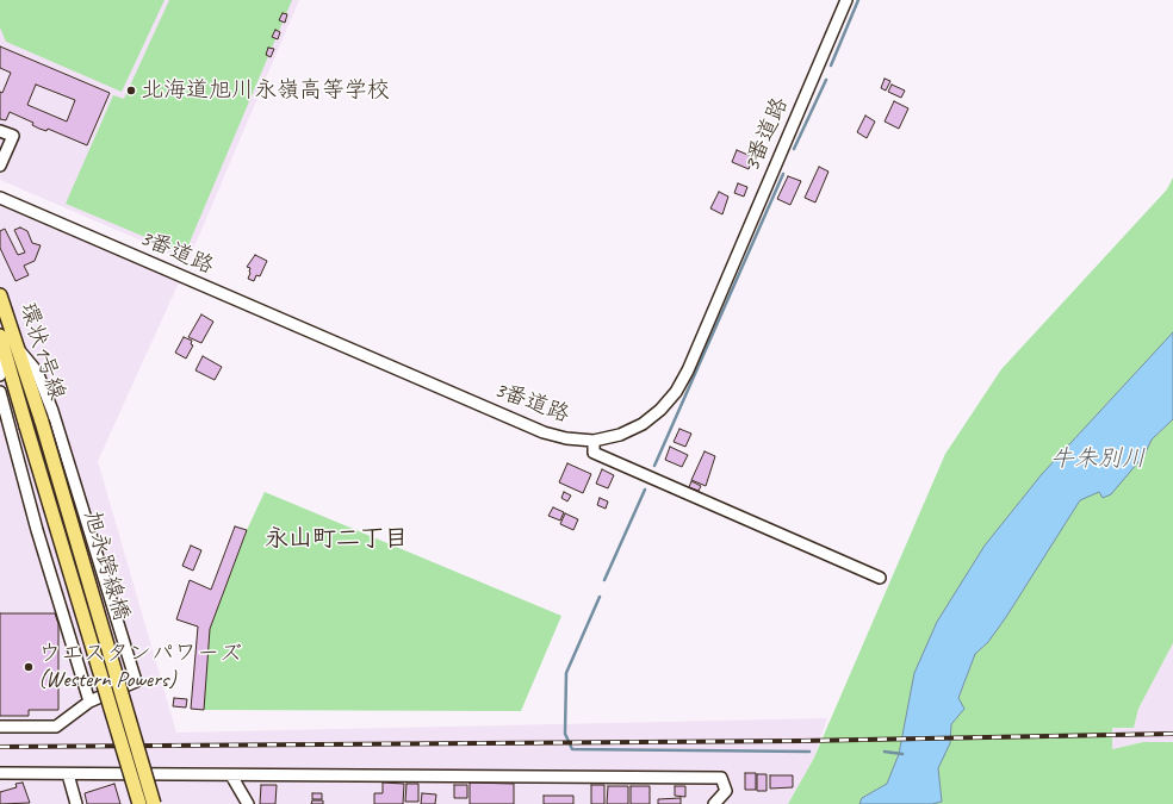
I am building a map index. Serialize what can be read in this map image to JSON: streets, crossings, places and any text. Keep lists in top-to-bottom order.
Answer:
{
  "streets": {
    "main road": ["環状1号線", "旭永跨線橋"],
    "street": ["3番道路"]
  },
  "crossings": [
    ["環状1号線", "旭永跨線橋"]
  ],
  "districts": ["永山町二丁目"],
  "water": ["牛朱別川"],
  "places": ["北海道旭川永嶺高等学校", "ウエスタンパワーズ (Western Powers)"]
}
